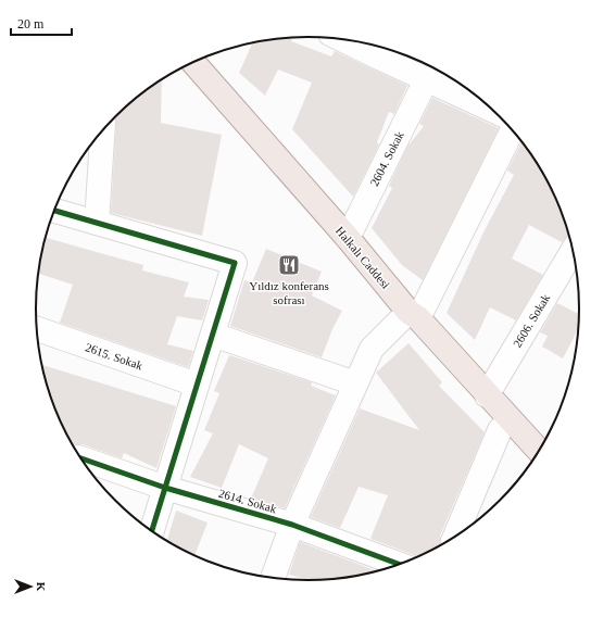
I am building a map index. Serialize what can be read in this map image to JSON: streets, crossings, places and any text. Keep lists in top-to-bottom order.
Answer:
{
  "streets": {
    "main road": ["Halkalı Caddesi"],
    "street": [
      "2604. Sokak",
      "2606. Sokak",
      "2615. Sokak",
      "2614. Sokak"
    ]
  },
  "crossings": [
    ["2604. Sokak", "Halkalı Caddesi"],
    ["Halkalı Caddesi", "2606. Sokak"]
  ],
  "places": {
    "restaurant": ["Yıldız konferans sofrası"]
  },
  "scale_bar": "20 m",
  "north": "right"
}
